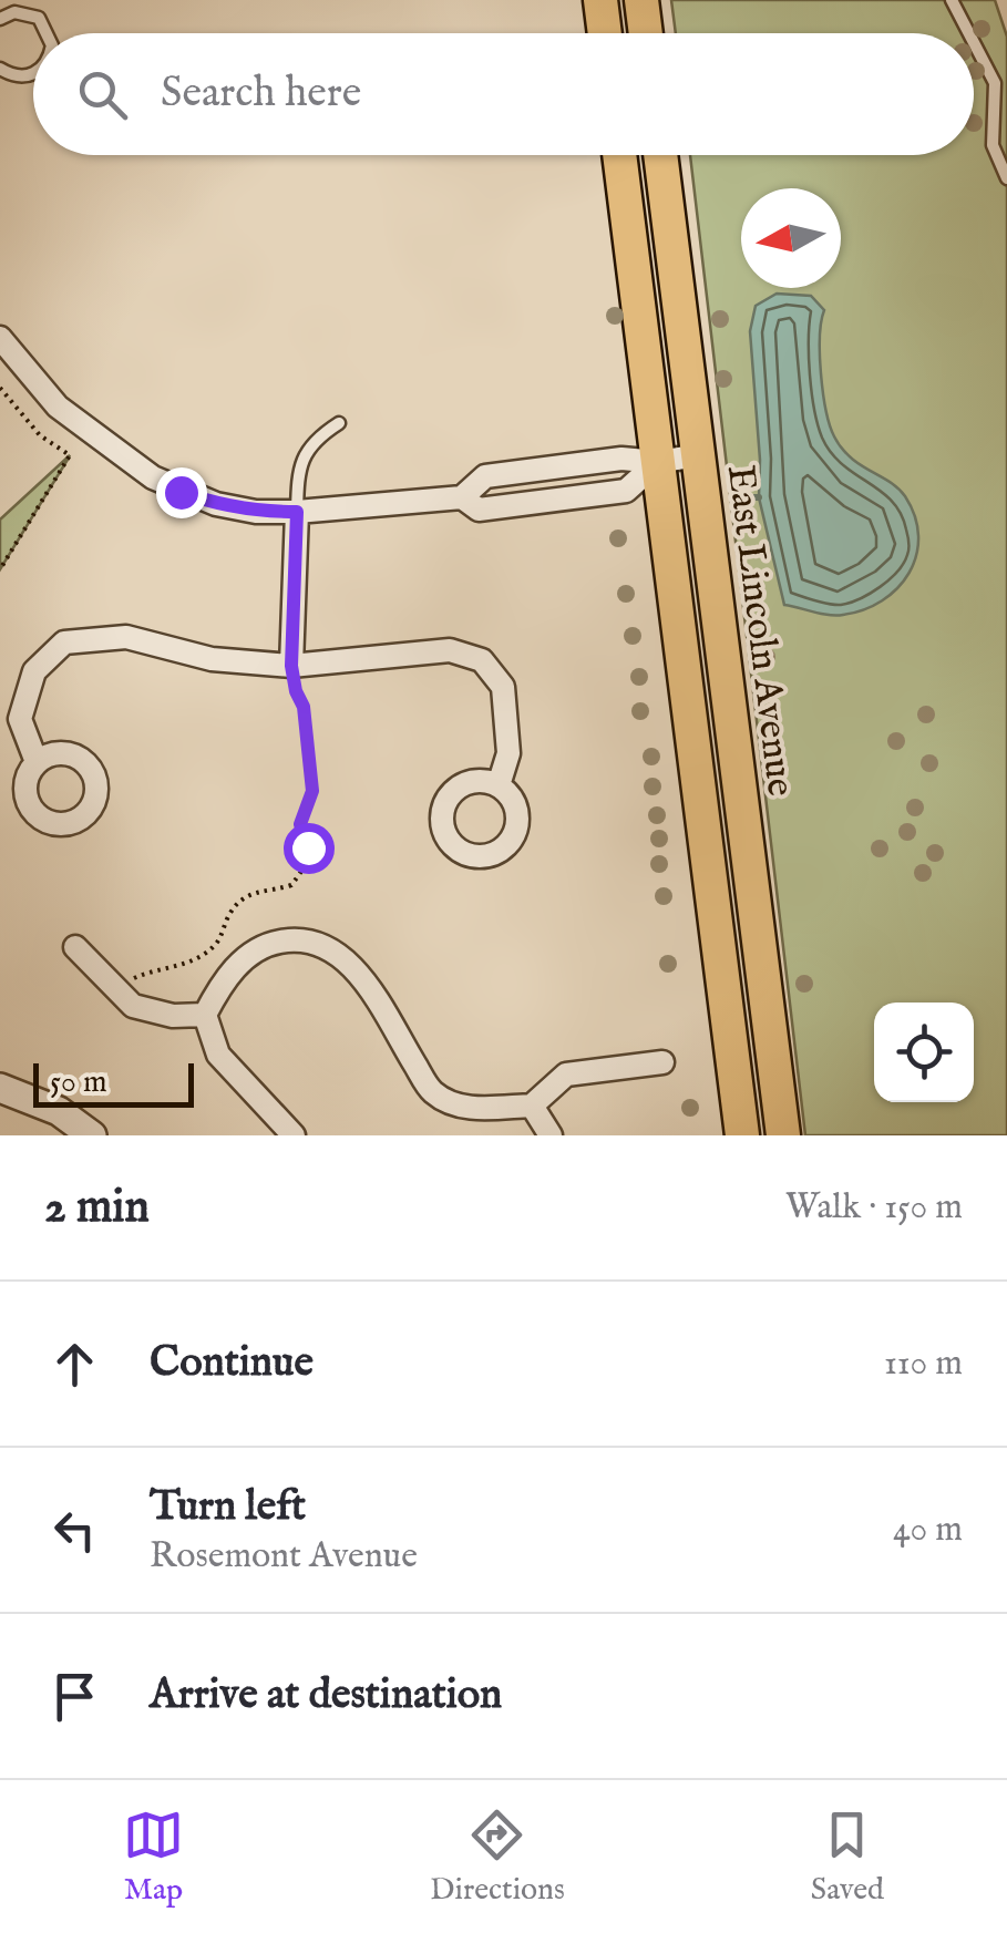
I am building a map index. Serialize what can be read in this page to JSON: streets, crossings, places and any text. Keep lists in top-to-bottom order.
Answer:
{
  "streets": {
    "main road": ["East Lincoln Avenue"]
  },
  "scale_bar": "50 m",
  "north": "left",
  "page": {
    "search": "Search here",
    "scale": "50 m",
    "heading": ["2 min", "Walk · 150 m"],
    "list": [
      ["Continue", "110 m"],
      ["Turn left", "Rosemont Avenue", "40 m"],
      "Arrive at destination"
    ],
    "nav": ["Map", "Directions", "Saved"]
  }
}
